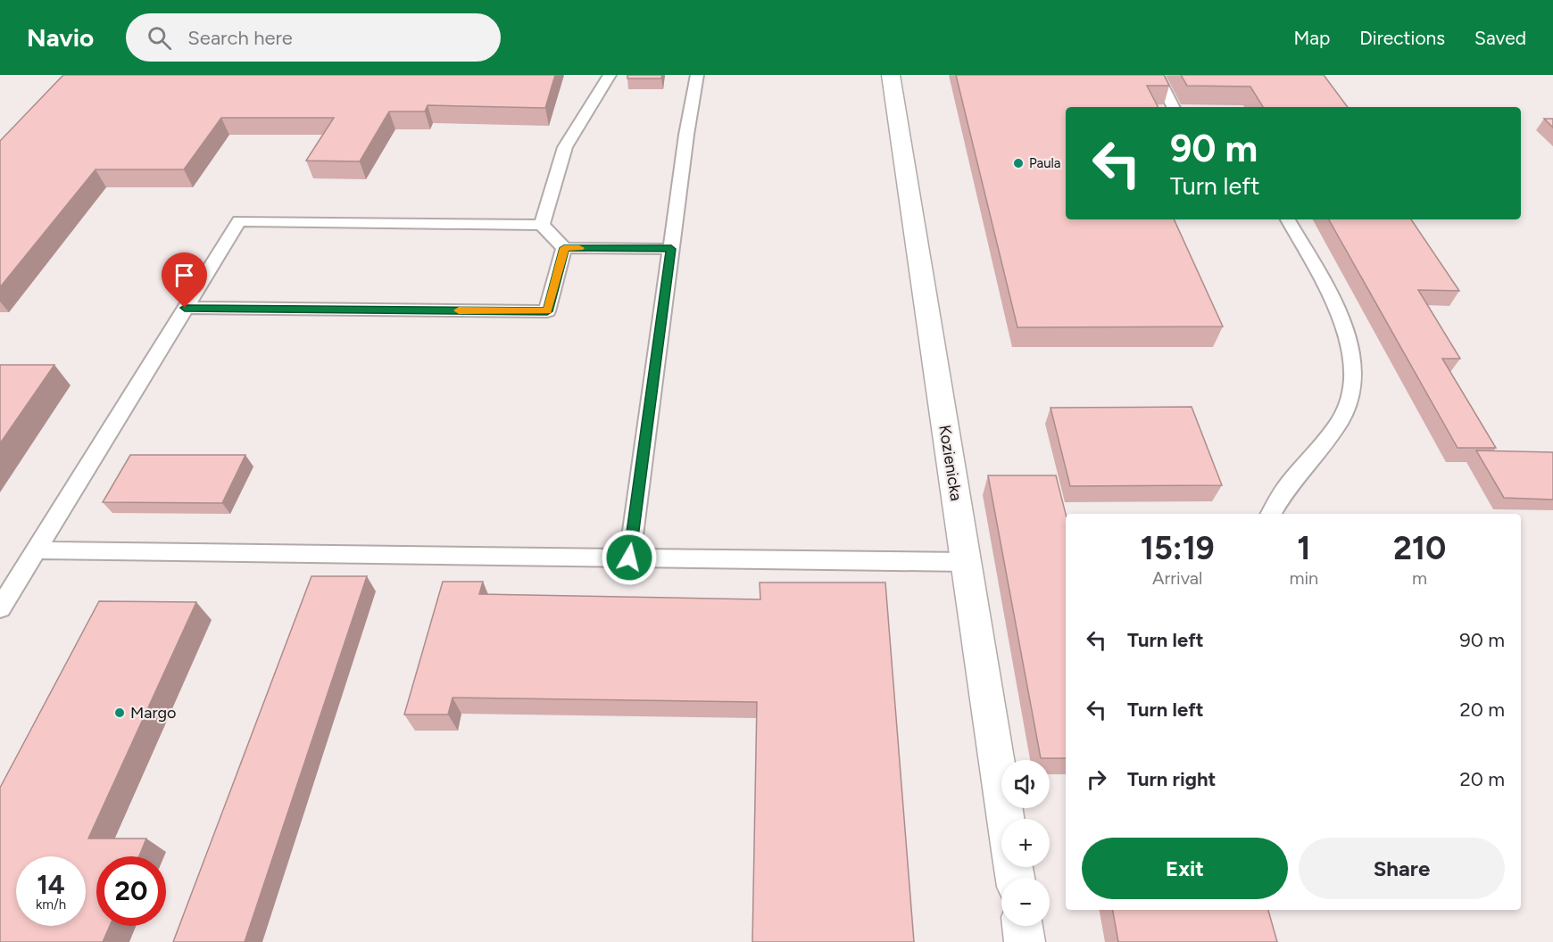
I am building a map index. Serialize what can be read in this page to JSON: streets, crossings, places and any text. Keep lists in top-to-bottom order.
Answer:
{
  "streets": {
    "street": ["Kozienicka"]
  },
  "places": ["Paula", "Margo"],
  "page": {
    "header": "Navio",
    "search": "Search here",
    "nav": ["Map", "Directions", "Saved"],
    "turn": ["90 m", "Turn left"],
    "eta": [
      "15:19",
      "Arrival",
      "1",
      "min",
      "210",
      "m"
    ],
    "list": [
      {
        "name": "Turn left",
        "value": "90 m"
      },
      {
        "name": "Turn left",
        "value": "20 m"
      },
      {
        "name": "Turn right",
        "value": "20 m"
      }
    ],
    "map_buttons": ["+", "−"],
    "buttons": ["Exit", "Share"],
    "speed": "14 km/h",
    "limit": "20"
  }
}
